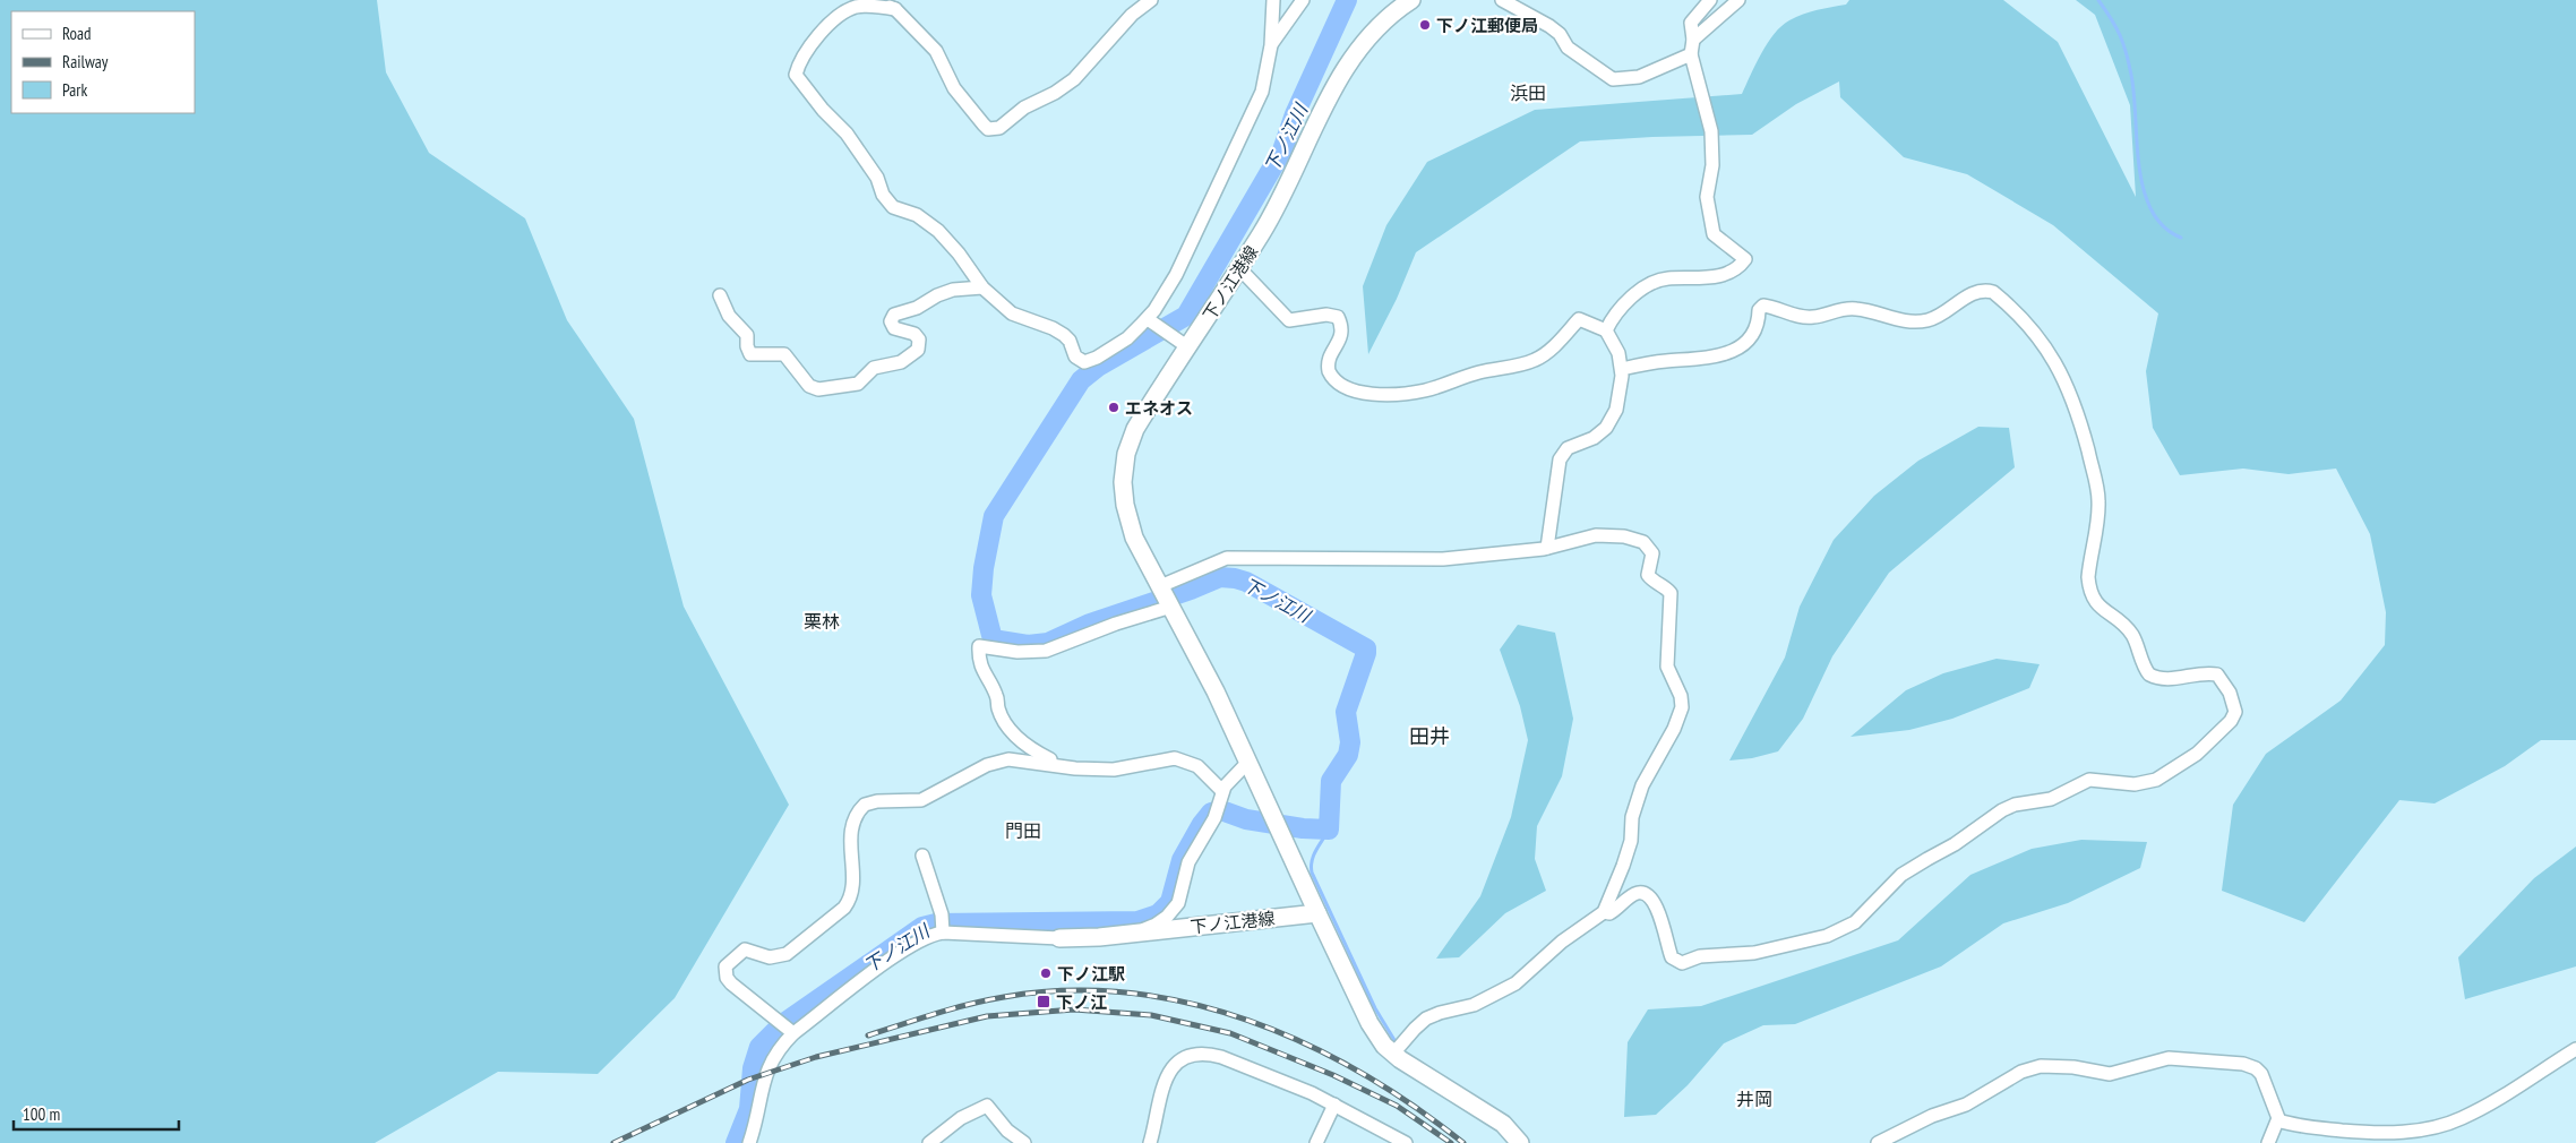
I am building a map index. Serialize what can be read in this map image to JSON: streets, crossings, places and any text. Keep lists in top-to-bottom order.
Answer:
{
  "streets": {
    "main road": ["下ノ江港線"]
  },
  "districts": [
    "浜田",
    "栗林",
    "田井",
    "門田",
    "井岡"
  ],
  "water": ["下ノ江川"],
  "places": {
    "other": ["下ノ江郵便局", "エネオス", "下ノ江駅"],
    "transit": ["下ノ江"]
  },
  "legend": ["Road", "Railway", "Park"],
  "scale_bar": "100 m"
}
